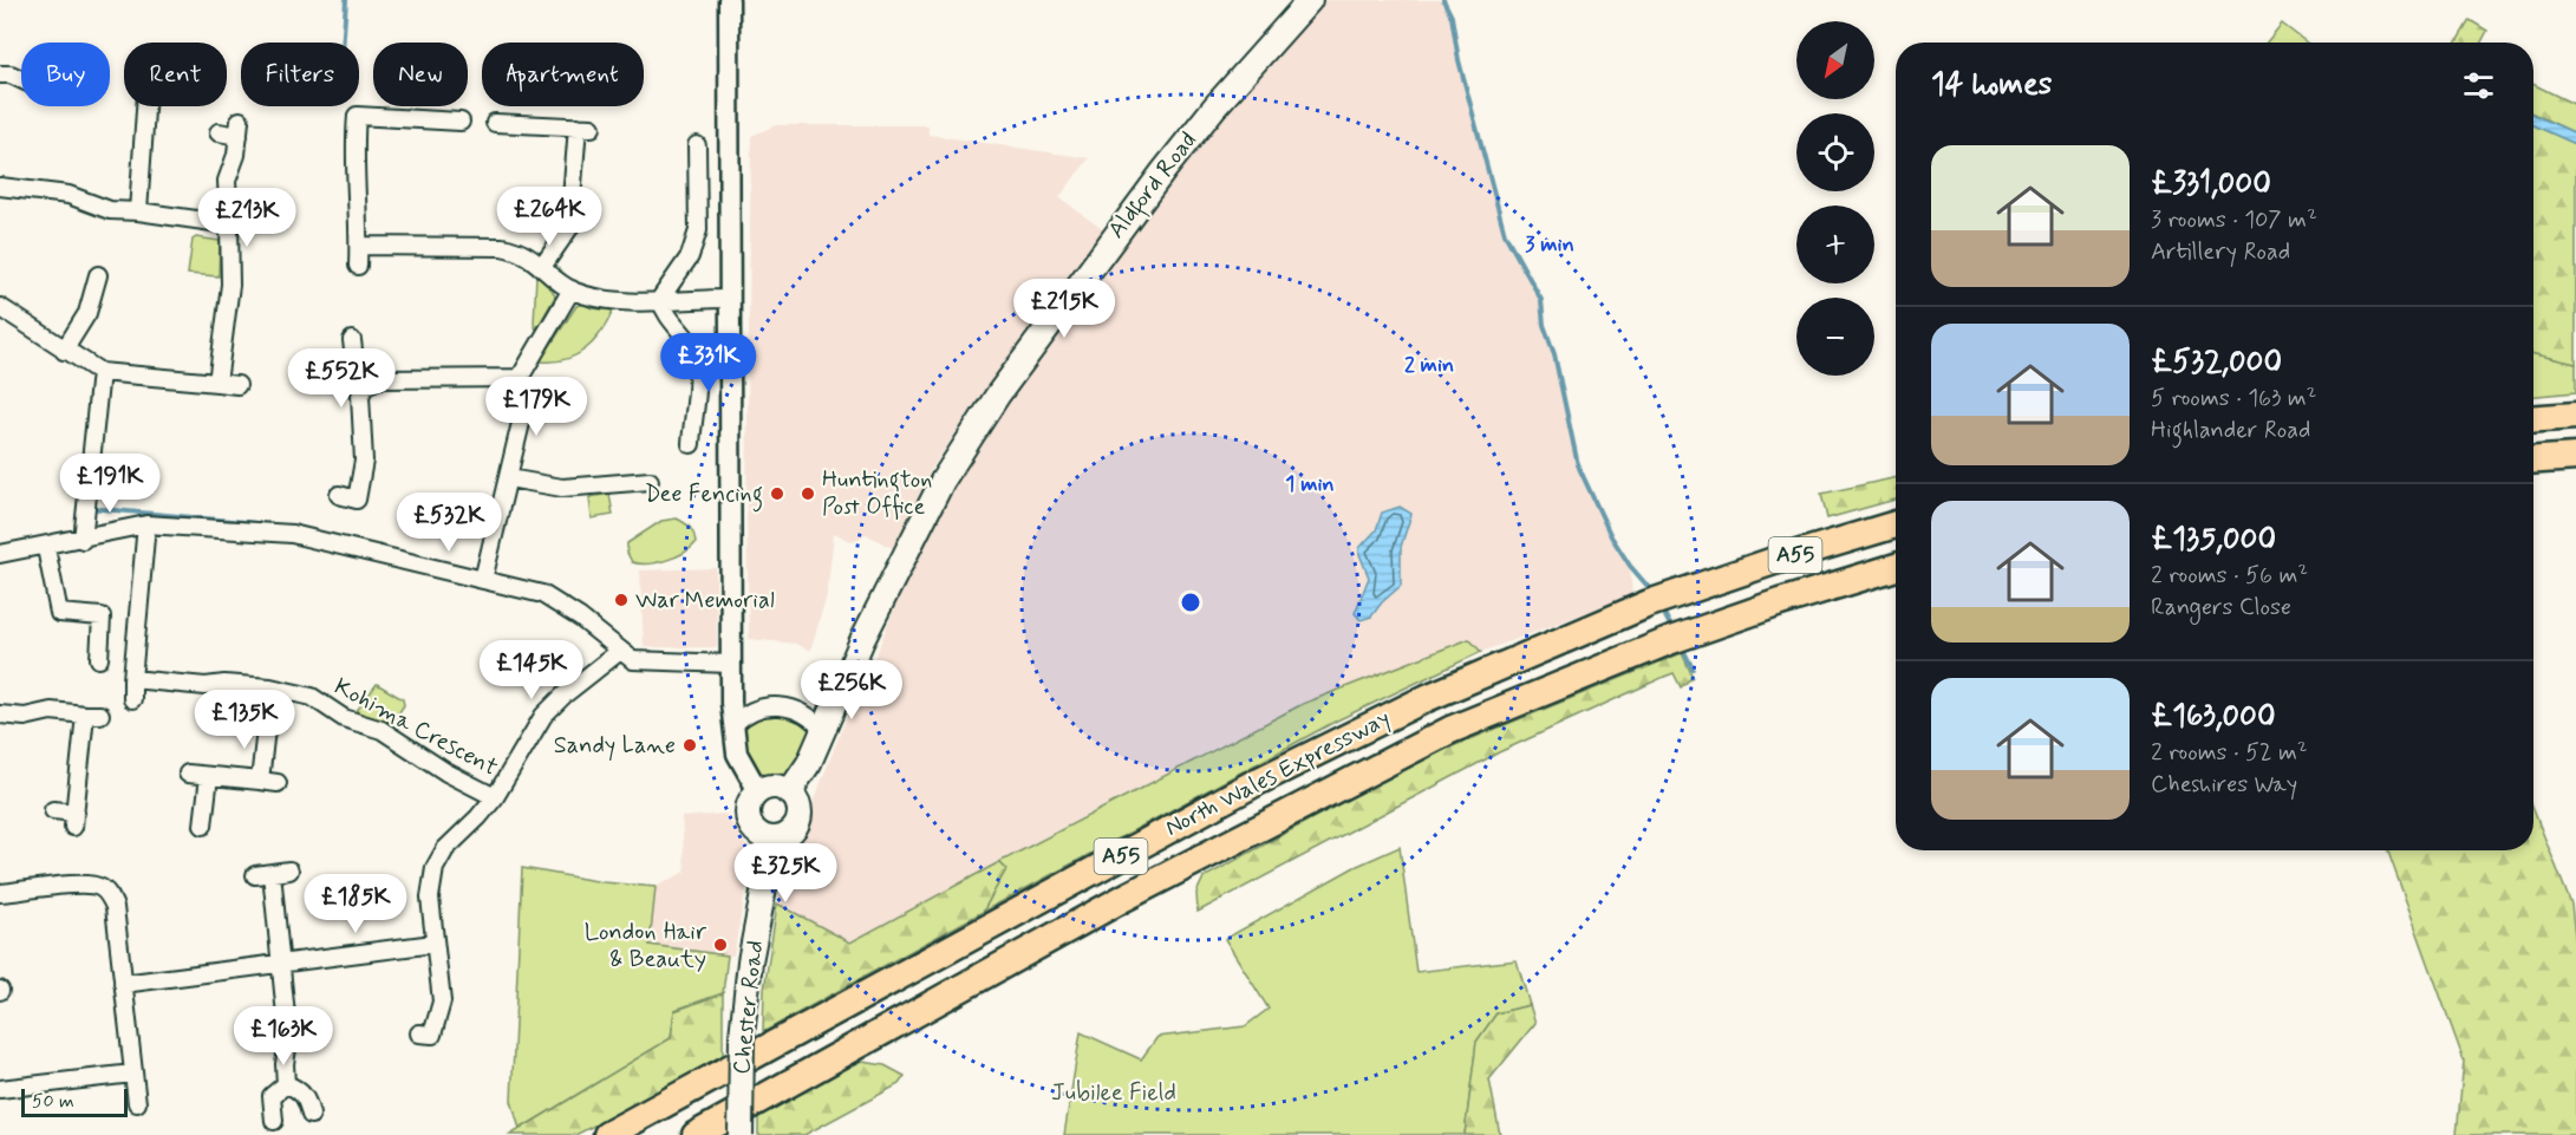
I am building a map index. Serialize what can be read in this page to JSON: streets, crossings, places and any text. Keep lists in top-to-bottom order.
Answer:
{
  "streets": {
    "highway": ["A55", "North Wales Expressway"],
    "main road": ["Aldford Road", "Chester Road"],
    "street": ["Kohima Crescent"]
  },
  "crossings": [
    ["Aldford Road", "Chester Road"]
  ],
  "parks": ["Jubilee Field"],
  "places": [
    "Dee Fencing",
    "Huntington Post Office",
    "War Memorial",
    "Sandy Lane",
    "London Hair & Beauty"
  ],
  "scale_bar": "50 m",
  "north": "bottom left",
  "page": {
    "map_buttons": ["+", "−"],
    "chip": [
      "Buy",
      "Rent",
      "Filters",
      "New",
      "Apartment"
    ],
    "heading": "14 homes",
    "list": [
      {
        "name": "£331,000",
        "note": "3 rooms · 107 m² · Artillery Road"
      },
      {
        "name": "£532,000",
        "note": "5 rooms · 163 m² · Highlander Road"
      },
      {
        "name": "£135,000",
        "note": "2 rooms · 56 m² · Rangers Close"
      },
      {
        "name": "£163,000",
        "note": "2 rooms · 52 m² · Cheshires Way"
      }
    ],
    "price": [
      "£264K",
      "£213K",
      "£215K",
      "£331K",
      "£552K",
      "£179K",
      "£191K",
      "£532K",
      "£145K",
      "£256K",
      "£135K",
      "£325K",
      "£185K",
      "£163K"
    ],
    "scale": "50 m"
  },
  "rings": ["3 min", "2 min", "1 min"]
}
